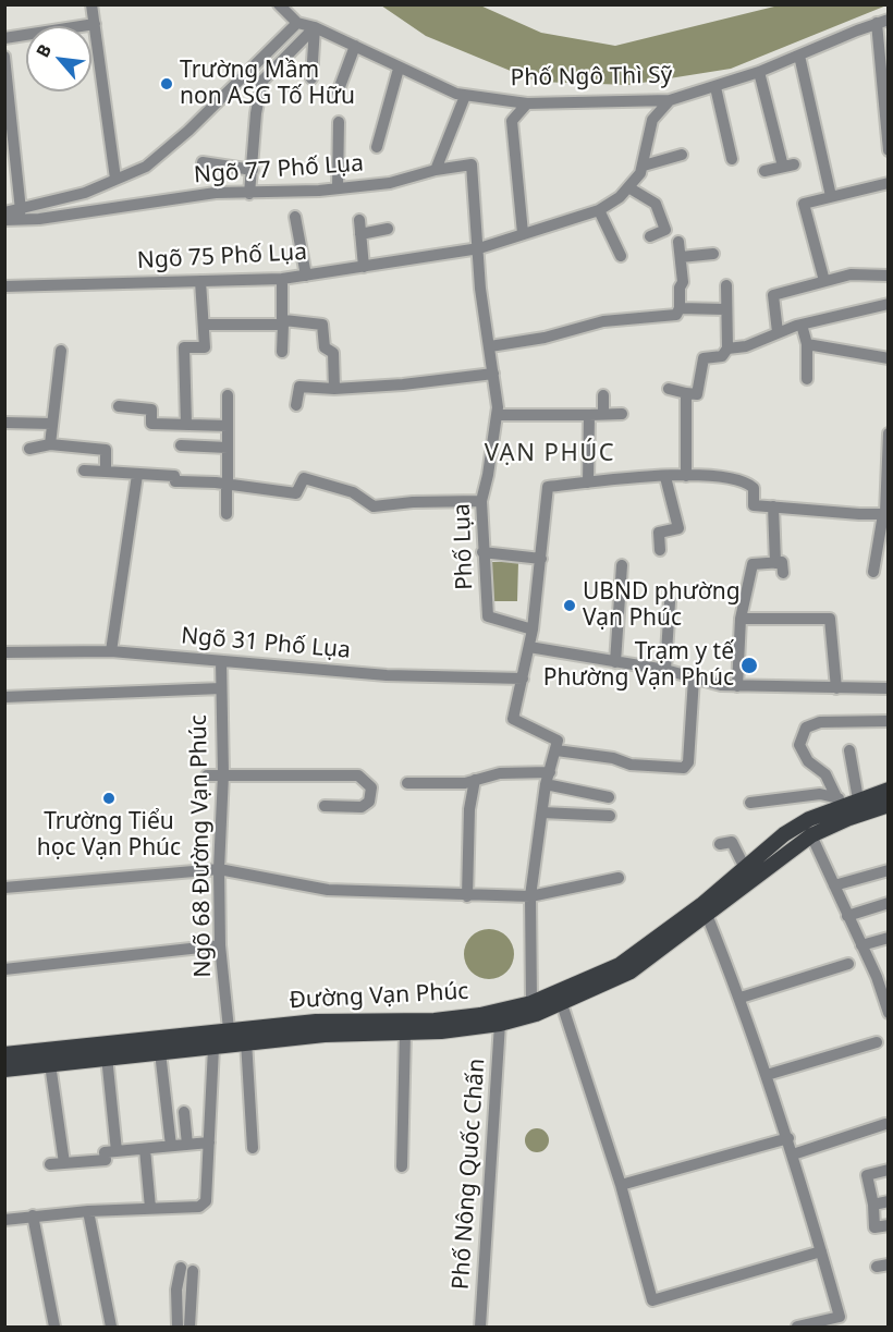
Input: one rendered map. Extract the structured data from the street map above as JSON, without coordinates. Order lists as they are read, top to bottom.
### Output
{
  "streets": {
    "main road": ["Đường Vạn Phúc"],
    "street": [
      "Phố Ngô Thì Sỹ",
      "Ngõ 77 Phố Lụa",
      "Ngõ 75 Phố Lụa",
      "Phố Lụa",
      "Ngõ 31 Phố Lụa",
      "Ngõ 68 Đường Vạn Phúc",
      "Phố Nông Quốc Chấn"
    ]
  },
  "crossings": [
    ["Ngõ 77 Phố Lụa", "Ngõ 75 Phố Lụa"],
    ["Ngõ 77 Phố Lụa", "Phố Lụa"],
    ["Ngõ 75 Phố Lụa", "Phố Lụa"],
    ["Ngõ 31 Phố Lụa", "Ngõ 68 Đường Vạn Phúc"],
    ["Ngõ 68 Đường Vạn Phúc", "Đường Vạn Phúc"],
    ["Đường Vạn Phúc", "Phố Nông Quốc Chấn"]
  ],
  "districts": ["VẠN PHÚC"],
  "places": [
    "Trường Mầm non ASG Tố Hữu",
    "UBND phường Vạn Phúc",
    "Trạm y tế Phường Vạn Phúc",
    "Trường Tiểu học Vạn Phúc"
  ],
  "north": "top left"
}
